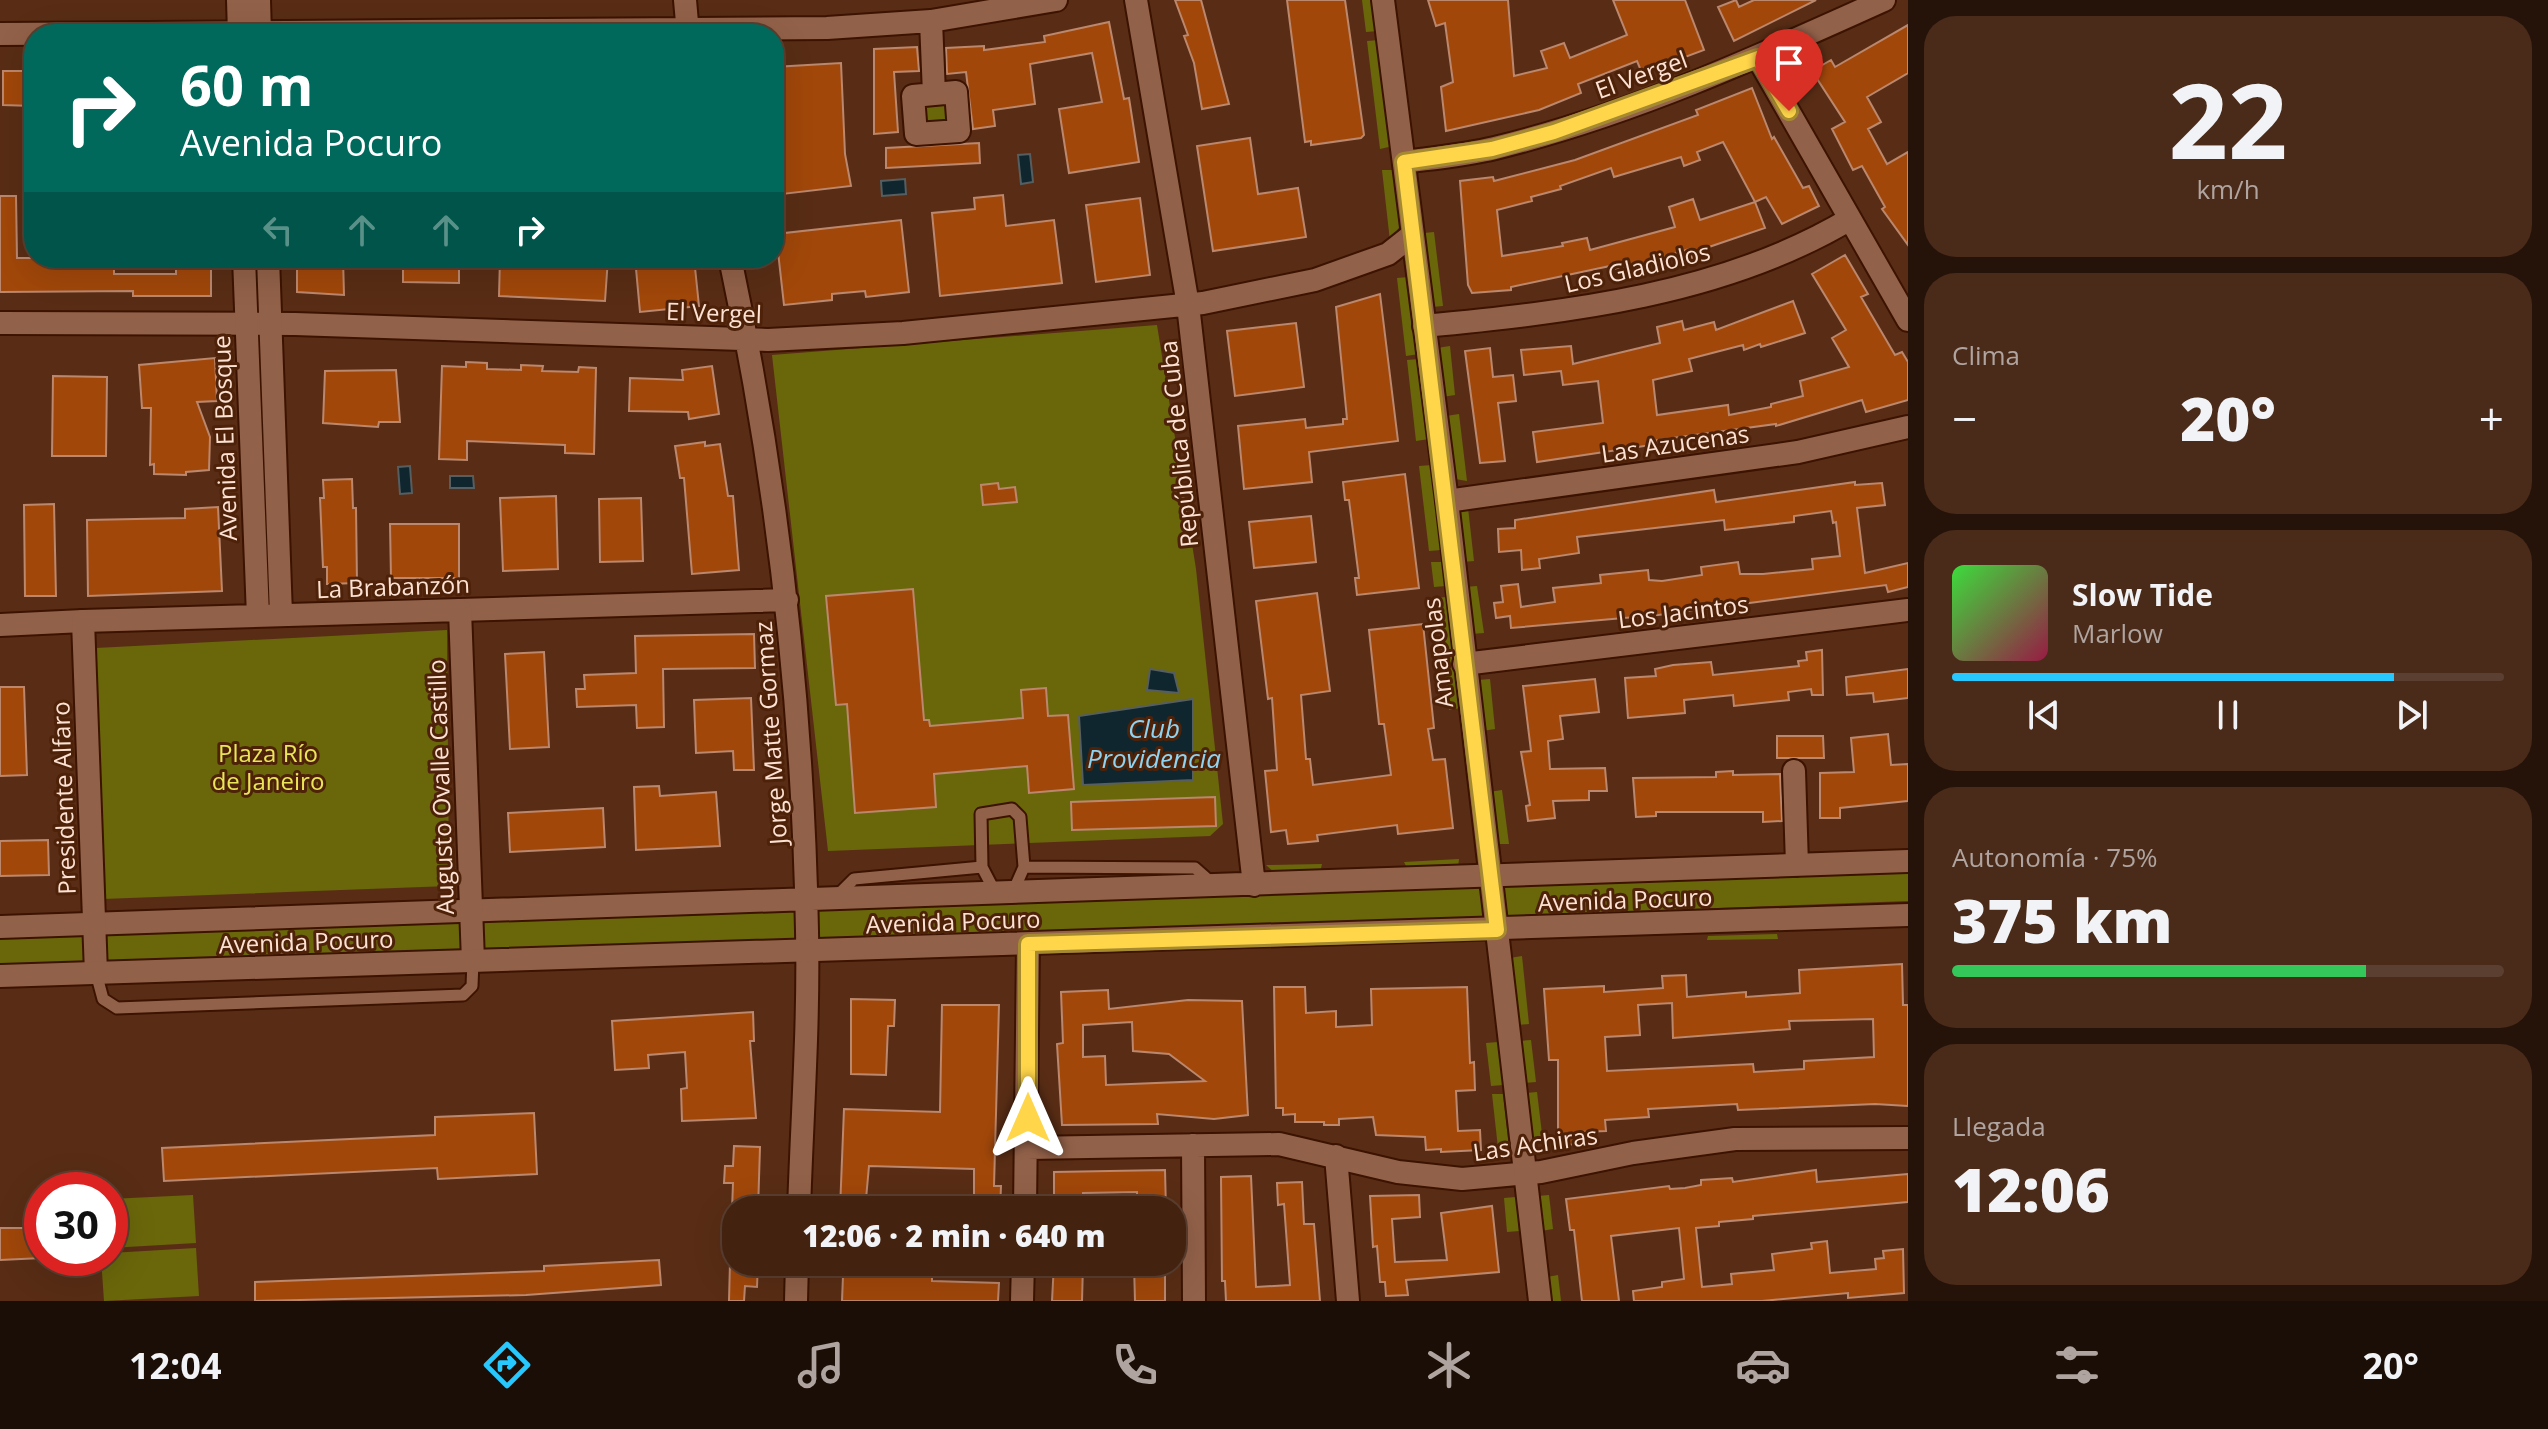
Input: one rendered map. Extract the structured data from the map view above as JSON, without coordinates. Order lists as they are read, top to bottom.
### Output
{
  "streets": {
    "street": [
      "El Vergel",
      "Los Gladiolos",
      "Avenida El Bosque",
      "Las Azucenas",
      "República de Cuba",
      "La Brabanzón",
      "Los Jacintos",
      "Amapolas",
      "Jorge Matte Gormaz",
      "Augusto Ovalle Castillo",
      "Presidente Alfaro",
      "Avenida Pocuro",
      "Las Achiras"
    ]
  },
  "crossings": [
    ["El Vergel", "Avenida El Bosque"],
    ["El Vergel", "República de Cuba"],
    ["El Vergel", "Amapolas"],
    ["El Vergel", "Jorge Matte Gormaz"],
    ["Los Gladiolos", "Amapolas"],
    ["Avenida El Bosque", "La Brabanzón"],
    ["Las Azucenas", "Amapolas"],
    ["República de Cuba", "Avenida Pocuro"],
    ["La Brabanzón", "Jorge Matte Gormaz"],
    ["La Brabanzón", "Augusto Ovalle Castillo"],
    ["La Brabanzón", "Presidente Alfaro"],
    ["Los Jacintos", "Amapolas"],
    ["Amapolas", "Avenida Pocuro"],
    ["Amapolas", "Las Achiras"],
    ["Jorge Matte Gormaz", "Avenida Pocuro"],
    ["Augusto Ovalle Castillo", "Avenida Pocuro"],
    ["Presidente Alfaro", "Avenida Pocuro"]
  ],
  "water": ["Club Providencia"],
  "parks": ["Plaza Río de Janeiro"],
  "page": {
    "tile": [
      ["22", "km/h"],
      "Clima",
      ["Autonomía · 75%", "375 km"],
      ["Llegada", "12:06"]
    ],
    "turn": ["60 m", "Avenida Pocuro"],
    "heat": ["−", "20°", "+"],
    "song": ["Slow Tide", "Marlow"],
    "limit": "30",
    "trip": "12:06 · 2 min · 640 m",
    "tabs": ["12:04", "20°"]
  }
}
